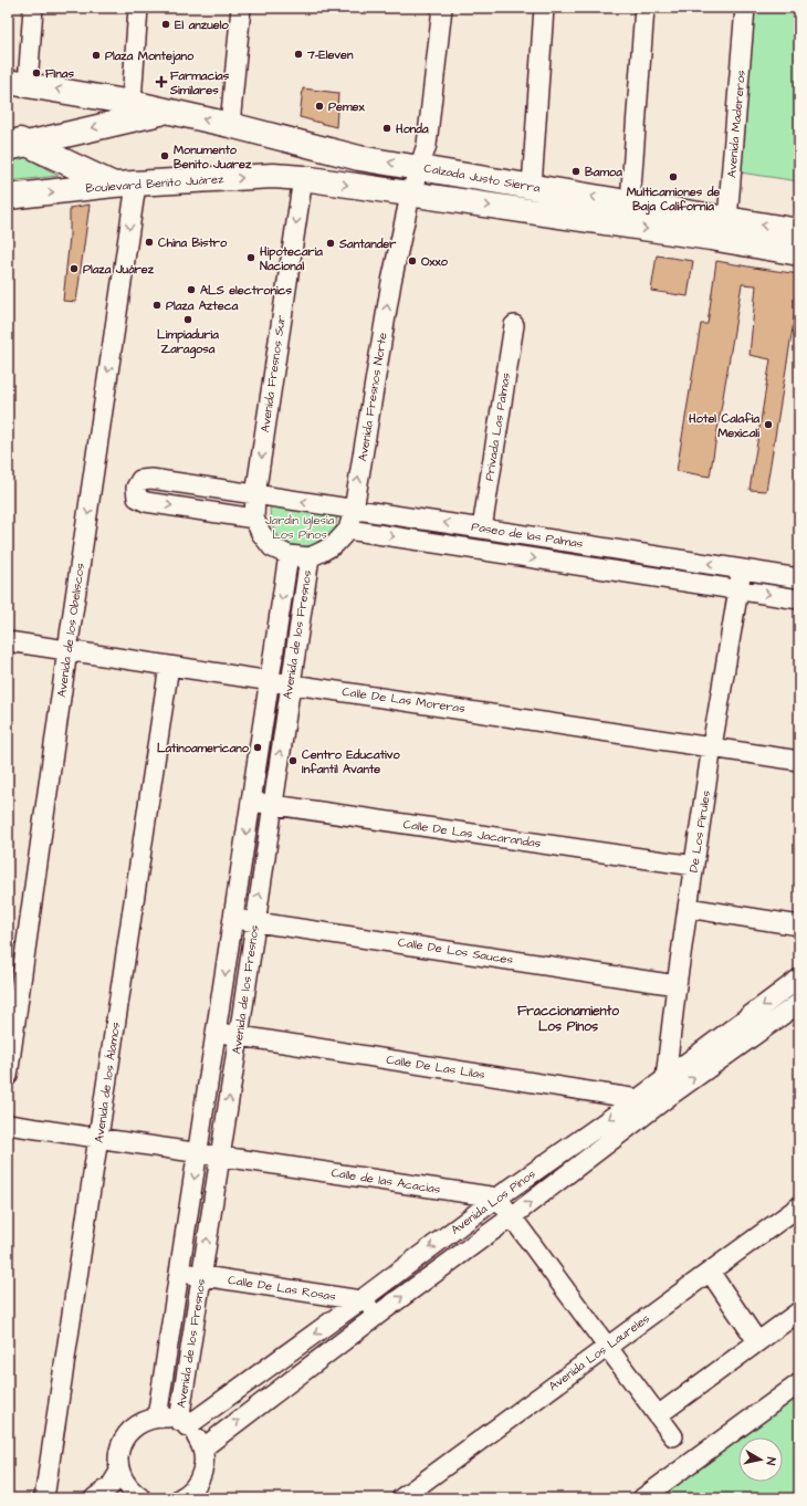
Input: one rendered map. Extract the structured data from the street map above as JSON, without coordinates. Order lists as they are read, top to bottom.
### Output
{
  "streets": {
    "main road": ["Calzada Justo Sierra", "Boulevard Benito Juárez"],
    "street": [
      "Avenida Madereros",
      "Avenida Fresnos Sur",
      "Avenida Fresnos Norte",
      "Privada Las Palmas",
      "Paseo de las Palmas",
      "Avenida de los Obeliscos",
      "Avenida de los Fresnos",
      "Calle De Las Moreras",
      "De Los Pirules",
      "Calle De Las Jacarandas",
      "Calle De Los Sauces",
      "Calle De Las Lilas",
      "Avenida de los Álamos",
      "Calle de las Acacias",
      "Avenida Los Pinos",
      "Calle De Las Rosas",
      "Avenida Los Laureles"
    ]
  },
  "crossings": [
    ["Avenida Madereros", "Calzada Justo Sierra"],
    ["Calzada Justo Sierra", "Boulevard Benito Juárez"],
    ["Calzada Justo Sierra", "Avenida Fresnos Sur"],
    ["Calzada Justo Sierra", "Avenida Fresnos Norte"],
    ["Boulevard Benito Juárez", "Avenida Fresnos Sur"],
    ["Boulevard Benito Juárez", "Avenida de los Obeliscos"],
    ["Avenida Fresnos Sur", "Paseo de las Palmas"],
    ["Avenida Fresnos Sur", "Avenida de los Fresnos"],
    ["Avenida Fresnos Norte", "Paseo de las Palmas"],
    ["Avenida Fresnos Norte", "Avenida de los Fresnos"],
    ["Privada Las Palmas", "Paseo de las Palmas"],
    ["Paseo de las Palmas", "De Los Pirules"],
    ["Avenida de los Obeliscos", "Calle De Las Moreras"],
    ["Avenida de los Fresnos", "Calle De Las Moreras"],
    ["Avenida de los Fresnos", "Calle De Las Jacarandas"],
    ["Avenida de los Fresnos", "Calle De Los Sauces"],
    ["Avenida de los Fresnos", "Calle De Las Lilas"],
    ["Avenida de los Fresnos", "Calle de las Acacias"],
    ["Avenida de los Fresnos", "Avenida Los Pinos"],
    ["Avenida de los Fresnos", "Calle De Las Rosas"],
    ["Calle De Las Moreras", "De Los Pirules"],
    ["Calle De Las Moreras", "Avenida de los Álamos"],
    ["De Los Pirules", "Calle De Las Jacarandas"],
    ["De Los Pirules", "Calle De Los Sauces"],
    ["De Los Pirules", "Avenida Los Pinos"],
    ["Calle De Las Lilas", "Avenida Los Pinos"],
    ["Avenida de los Álamos", "Calle de las Acacias"],
    ["Calle de las Acacias", "Avenida Los Pinos"],
    ["Avenida Los Pinos", "Calle De Las Rosas"]
  ],
  "one_way": ["Avenida Fresnos Sur", "Avenida Fresnos Norte", "Avenida de los Obeliscos"],
  "districts": ["Fraccionamiento Los Pinos"],
  "parks": ["Jardin Iglesia Los Pinos"],
  "places": {
    "other": [
      "El anzuelo",
      "7-Eleven",
      "Plaza Montejano",
      "FInas",
      "Pemex",
      "Honda",
      "Monumento Benito Juarez",
      "Bamoa",
      "Multicamiones de Baja California",
      "China Bistro",
      "Santander",
      "Hipotecaria Nacional",
      "Oxxo",
      "Plaza Juárez",
      "ALS electronics",
      "Plaza Azteca",
      "Limpiaduria Zaragosa",
      "Hotel Calafia Mexicali",
      "Latinoamericano",
      "Centro Educativo Infantil Avante"
    ],
    "health": ["Farmacias Similares"]
  },
  "north": "right"
}
